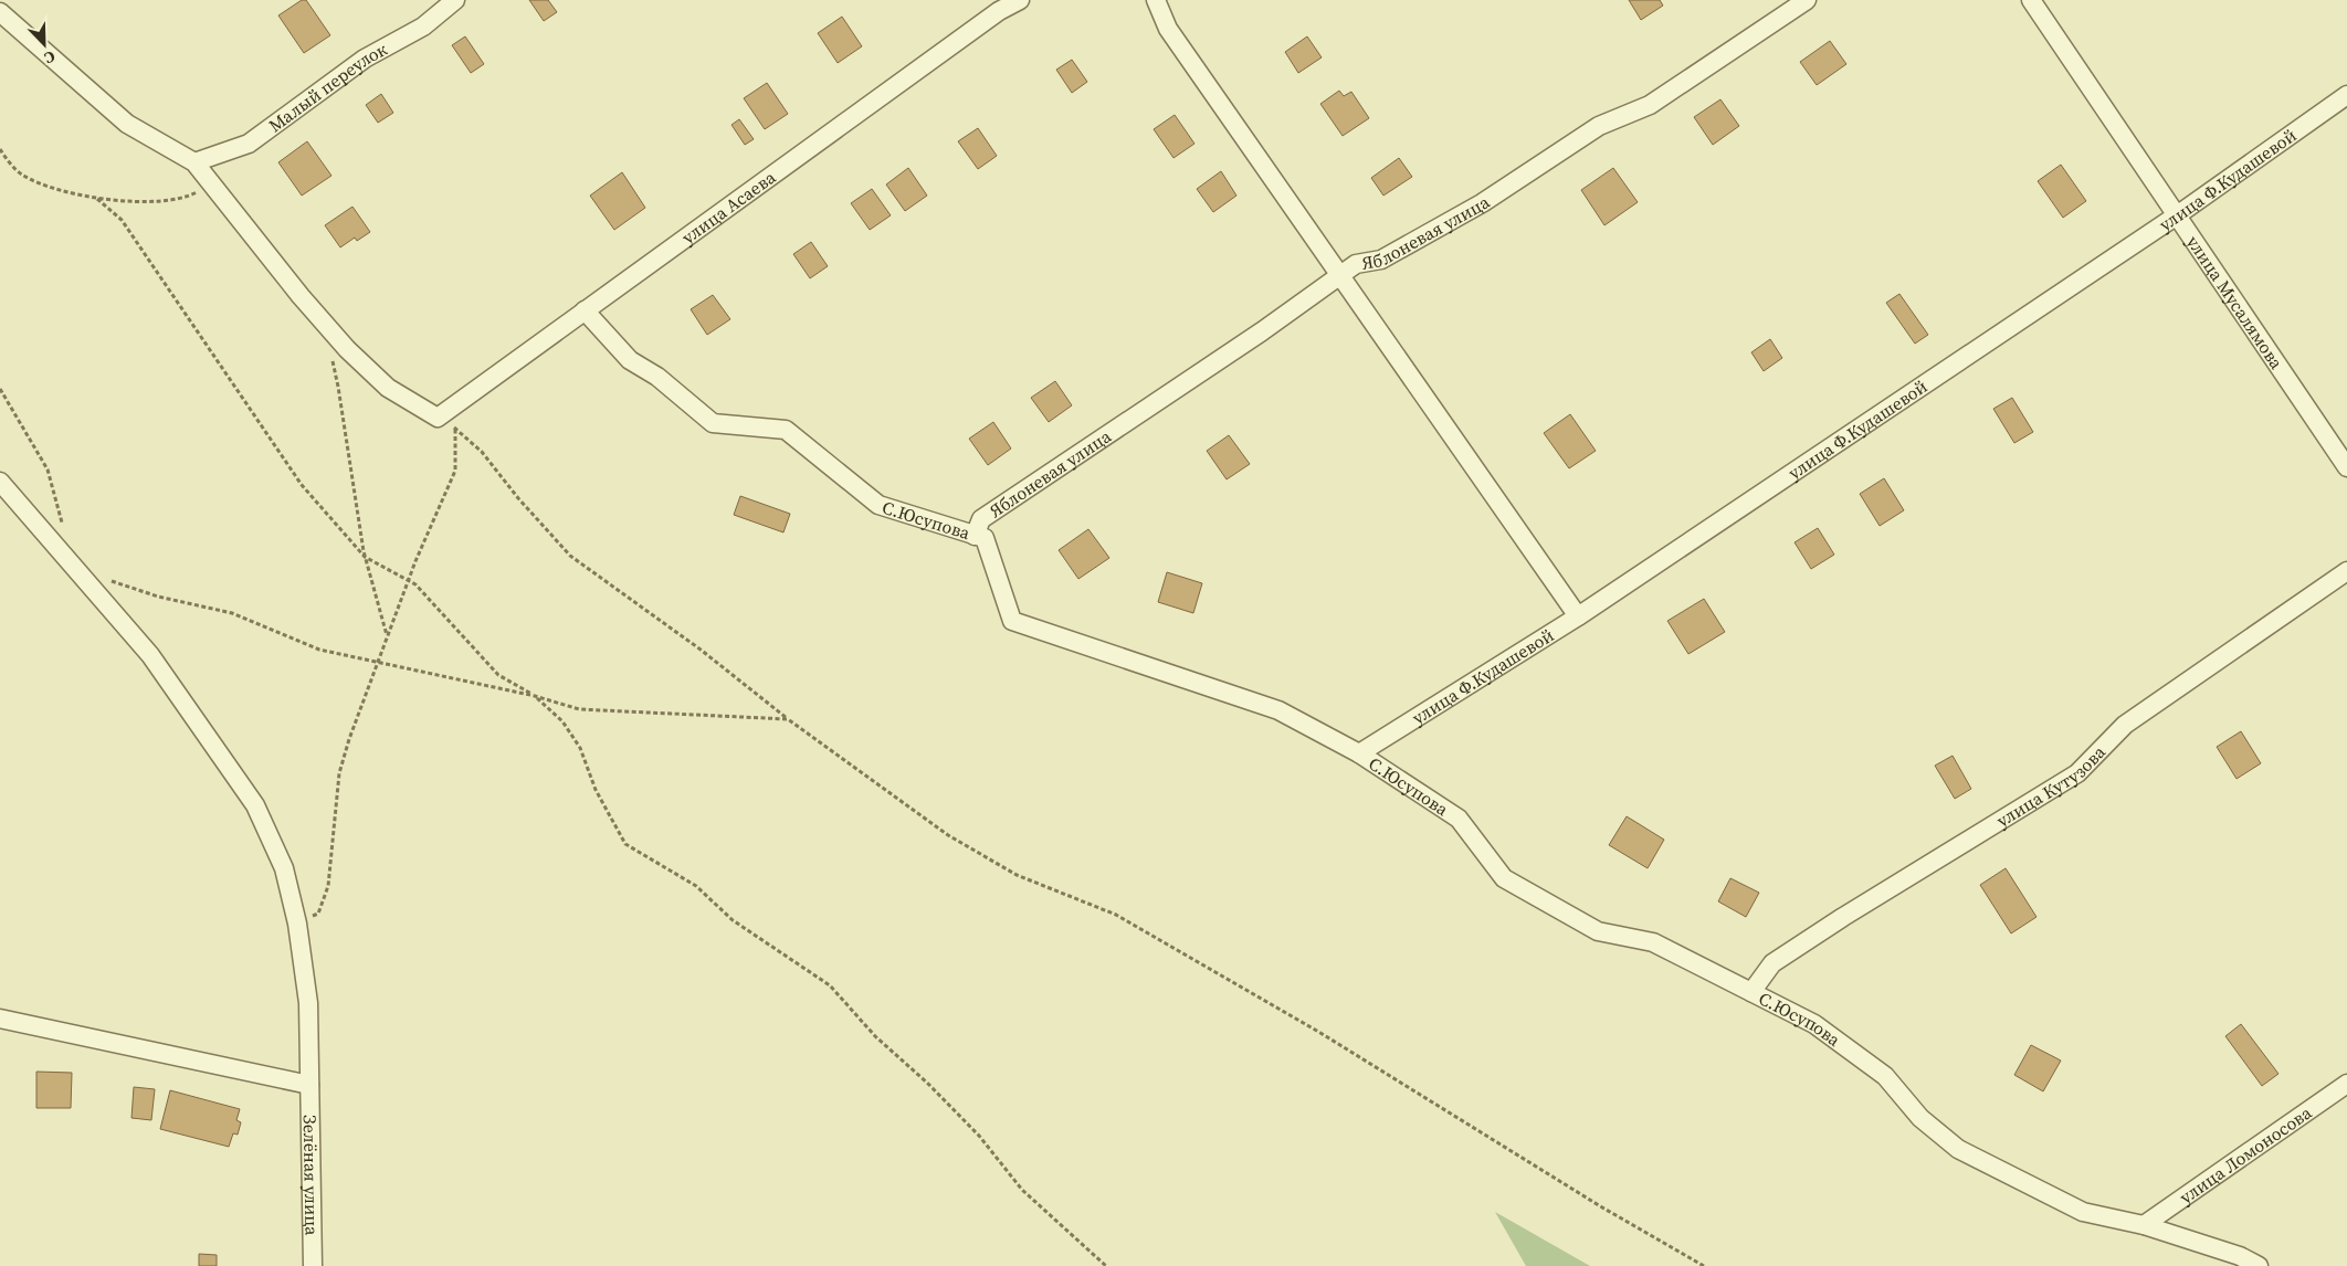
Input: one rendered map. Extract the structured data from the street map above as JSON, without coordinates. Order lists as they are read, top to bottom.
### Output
{
  "streets": {
    "street": [
      "Малый переулок",
      "улица Ф.Кудашевой",
      "улица Асаева",
      "Яблоневая улица",
      "улица Мусалямова",
      "С.Юсупова",
      "улица Кутузова",
      "улица Ломоносова",
      "Зелёная улица"
    ]
  },
  "crossings": [
    ["улица Ф.Кудашевой", "улица Мусалямова"],
    ["улица Ф.Кудашевой", "С.Юсупова"],
    ["улица Асаева", "С.Юсупова"],
    ["Яблоневая улица", "С.Юсупова"],
    ["С.Юсупова", "улица Кутузова"],
    ["С.Юсупова", "улица Ломоносова"]
  ],
  "north": "bottom right"
}
